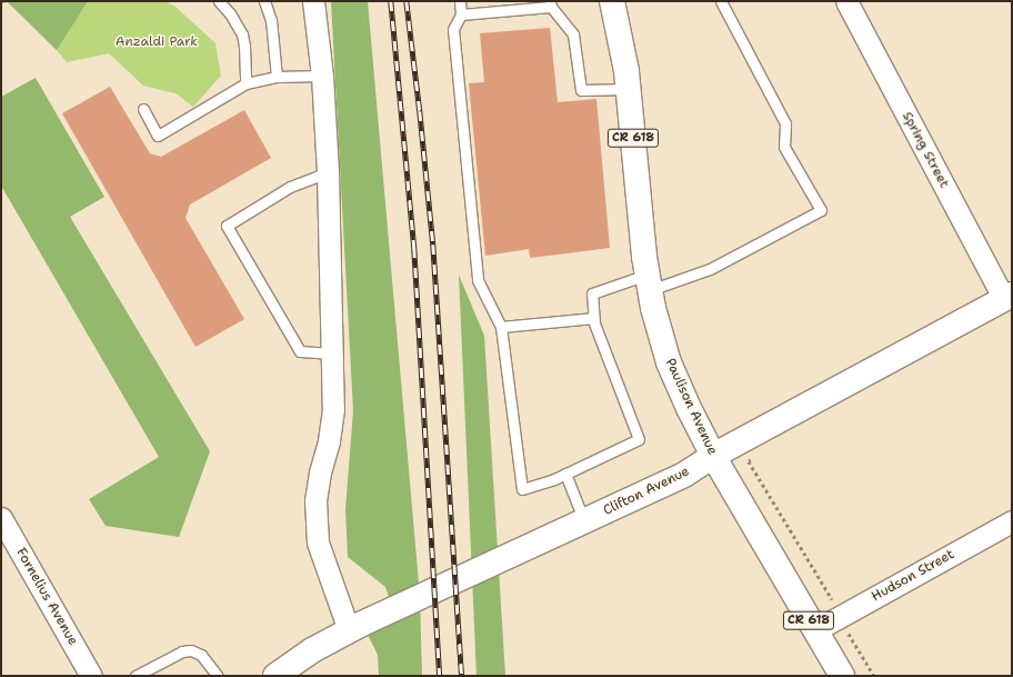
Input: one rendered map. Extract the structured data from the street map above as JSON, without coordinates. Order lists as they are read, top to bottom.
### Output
{
  "streets": {
    "main road": ["CR 618", "Paulison Avenue", "Clifton Avenue"],
    "street": ["Spring Street", "Hudson Street", "Fornelius Avenue"]
  },
  "crossings": [
    ["Spring Street", "Clifton Avenue"],
    ["Paulison Avenue", "Clifton Avenue"],
    ["Paulison Avenue", "Hudson Street"]
  ],
  "parks": ["Anzaldi Park"]
}
